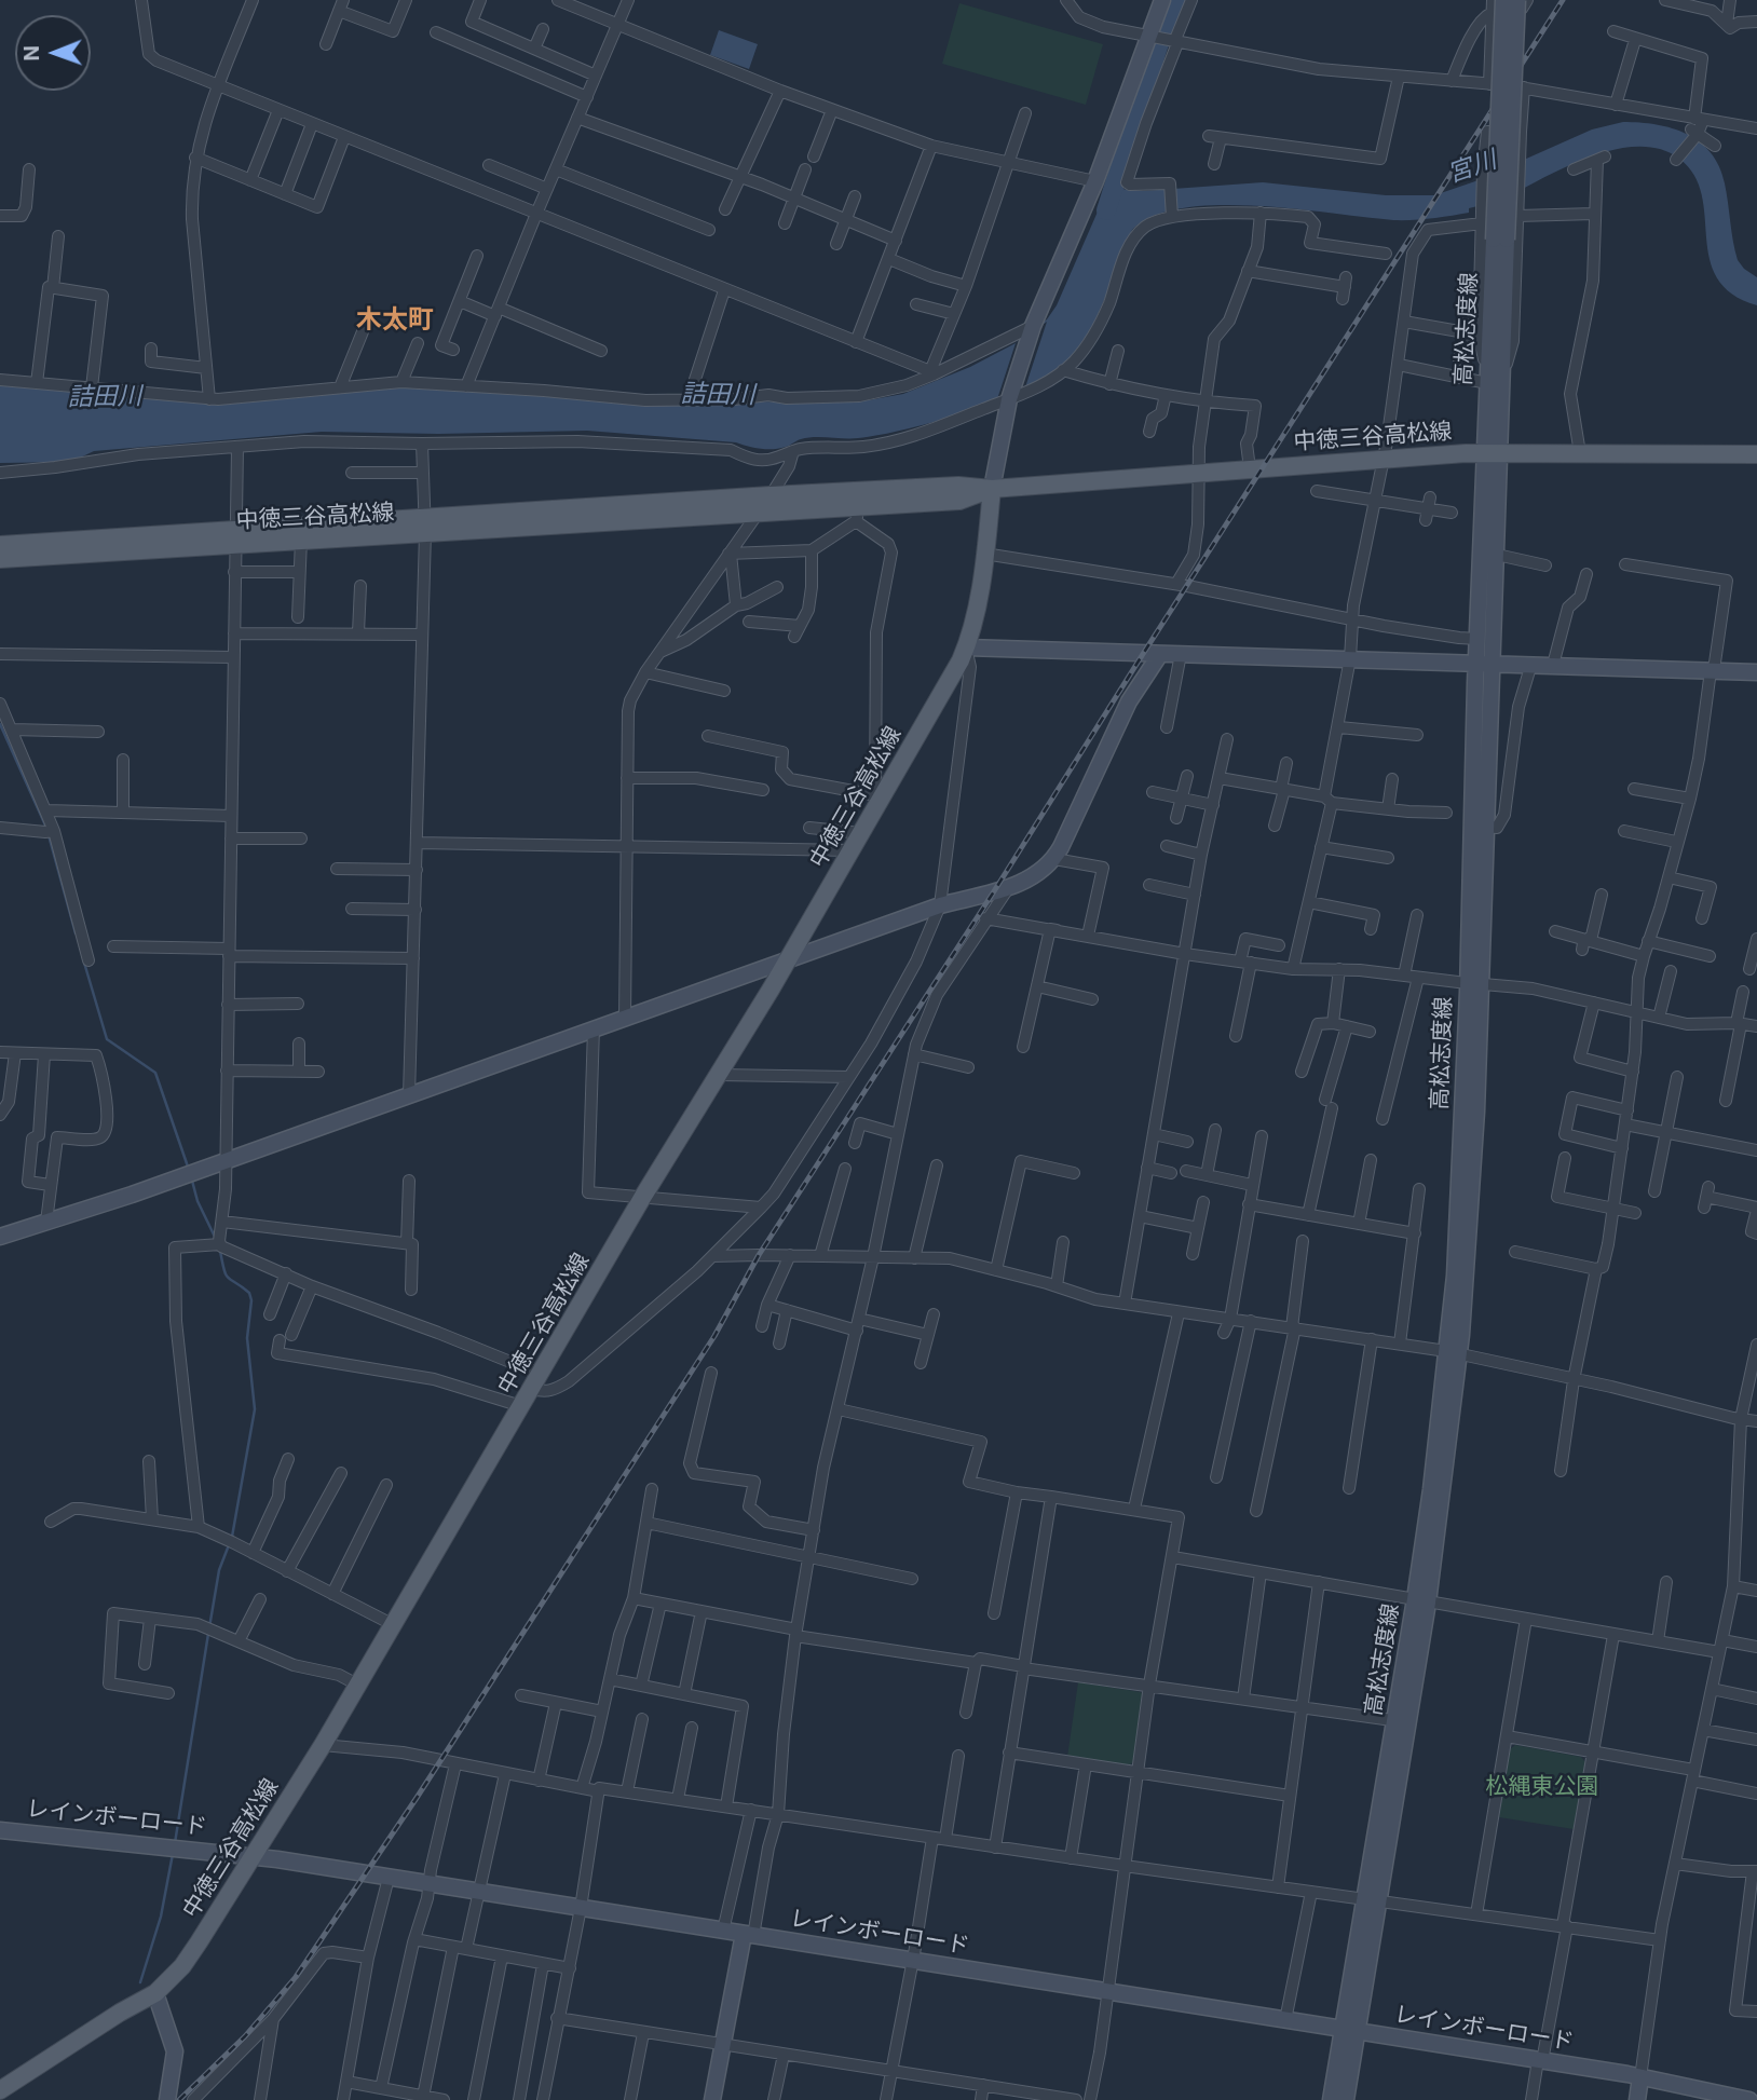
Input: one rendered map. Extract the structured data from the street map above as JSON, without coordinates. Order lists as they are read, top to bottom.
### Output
{
  "streets": {
    "main road": ["中徳三谷高松線"],
    "street": ["高松志度線", "レインボーロード"]
  },
  "crossings": [
    ["高松志度線", "中徳三谷高松線"],
    ["高松志度線", "レインボーロード"],
    ["中徳三谷高松線", "レインボーロード"]
  ],
  "districts": ["木太町"],
  "water": ["宮川", "詰田川"],
  "parks": ["松縄東公園"],
  "north": "left"
}
